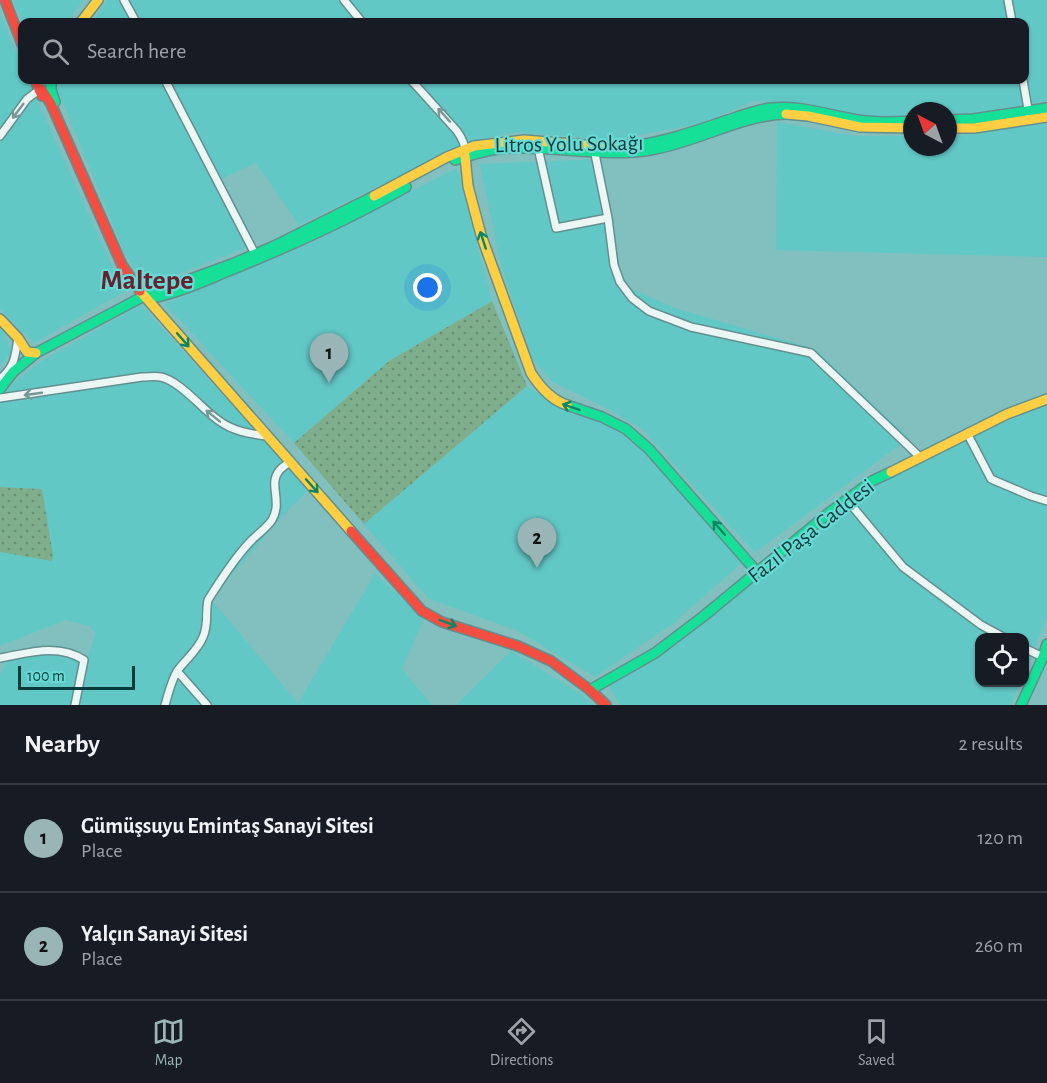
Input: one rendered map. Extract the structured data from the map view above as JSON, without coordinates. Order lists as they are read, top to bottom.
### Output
{
  "streets": {
    "main road": ["Litros Yolu Sokağı", "Fazıl Paşa Caddesi"]
  },
  "districts": ["Maltepe"],
  "scale_bar": "100 m",
  "north": "top left",
  "page": {
    "search": "Search here",
    "pins": ["1", "2"],
    "scale": "100 m",
    "heading": ["Nearby", "2 results"],
    "list": [
      {
        "mark": "1",
        "name": "Gümüşsuyu Emintaş Sanayi Sitesi",
        "note": "Place",
        "value": "120 m"
      },
      {
        "mark": "2",
        "name": "Yalçın Sanayi Sitesi",
        "note": "Place",
        "value": "260 m"
      }
    ],
    "nav": ["Map", "Directions", "Saved"]
  }
}
